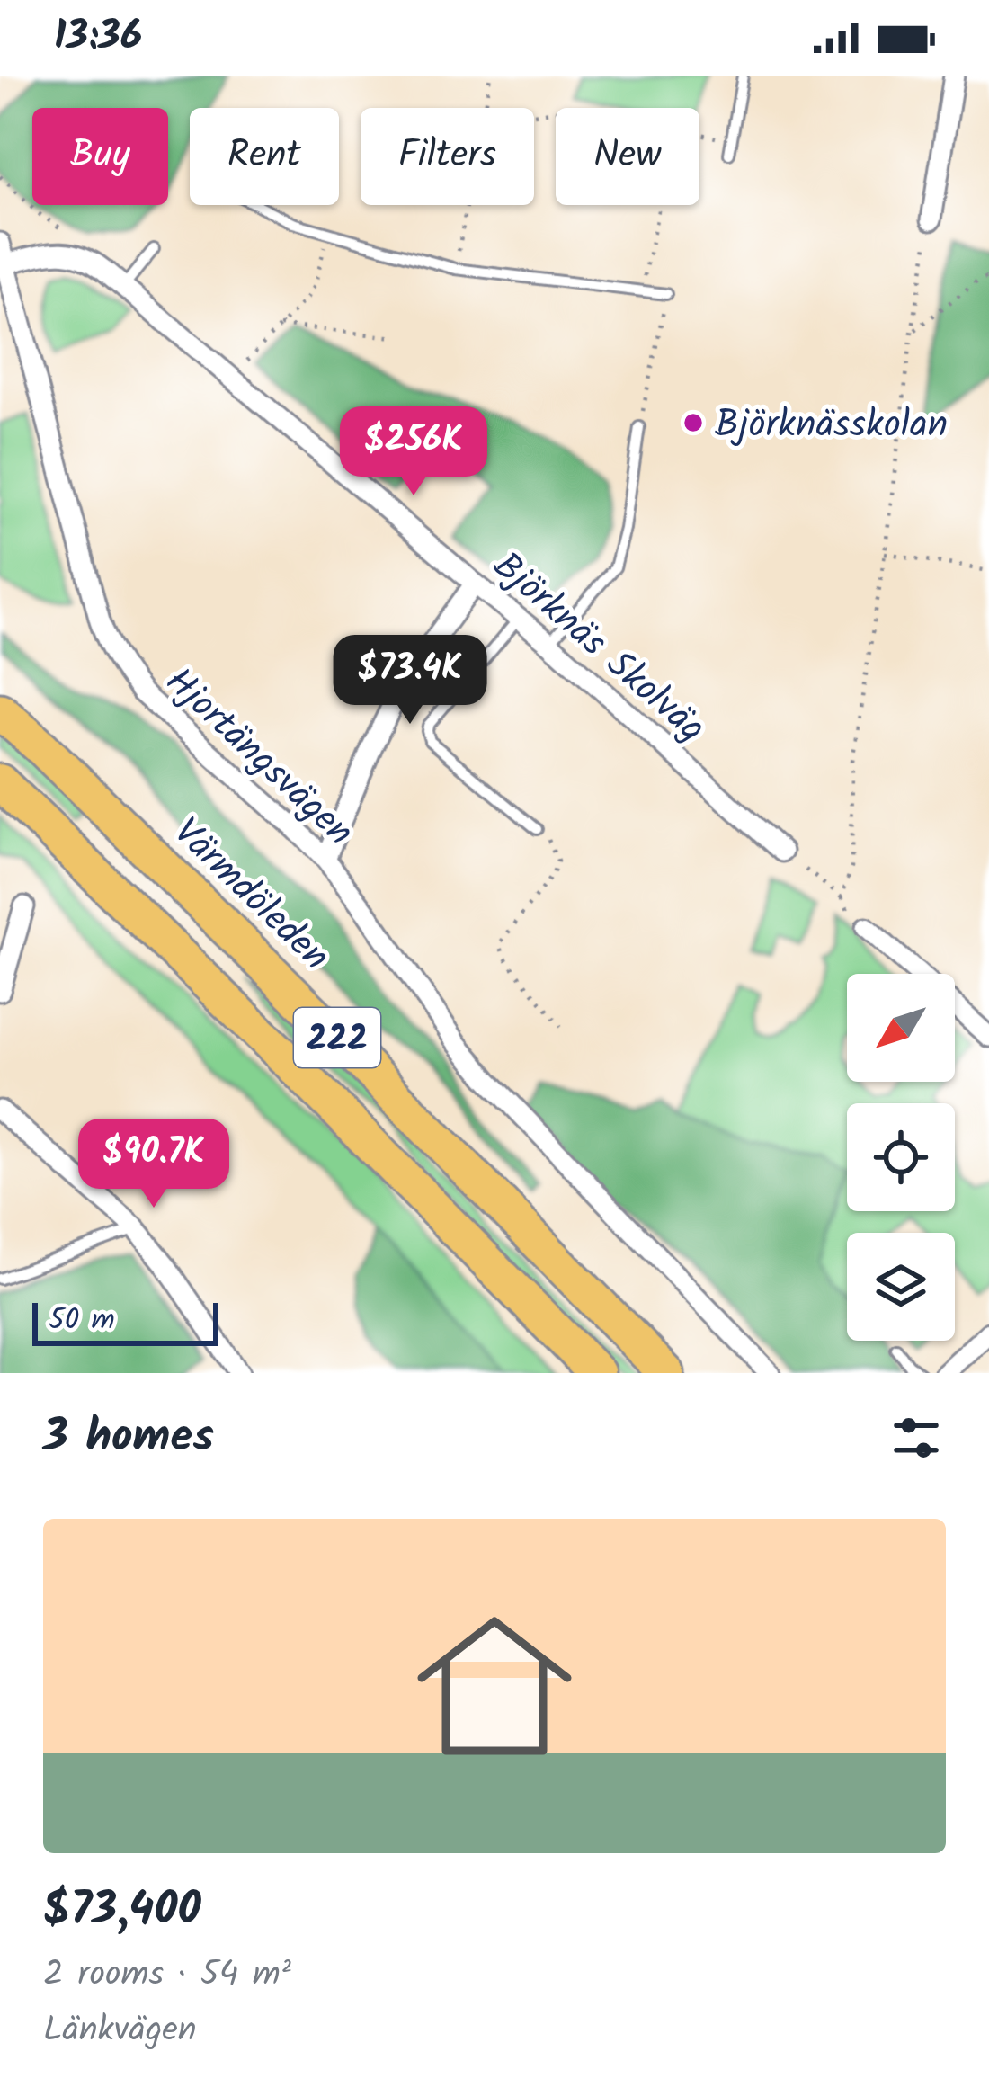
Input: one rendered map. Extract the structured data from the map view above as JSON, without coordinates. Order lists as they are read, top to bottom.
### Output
{
  "streets": {
    "highway": ["Värmdöleden", "222"],
    "street": ["Björknäs Skolväg", "Hjortängsvägen"]
  },
  "crossings": [
    ["Björknäs Skolväg", "Hjortängsvägen"]
  ],
  "places": ["Björknässkolan"],
  "scale_bar": "50 m",
  "north": "bottom left",
  "page": {
    "status": "13:36",
    "chip": [
      "Buy",
      "Rent",
      "Filters",
      "New"
    ],
    "price": ["$256K", "$73.4K", "$90.7K"],
    "scale": "50 m",
    "heading": "3 homes",
    "list": [
      {
        "name": "$73,400",
        "note": "2 rooms · 54 m² · Länkvägen"
      }
    ]
  }
}
